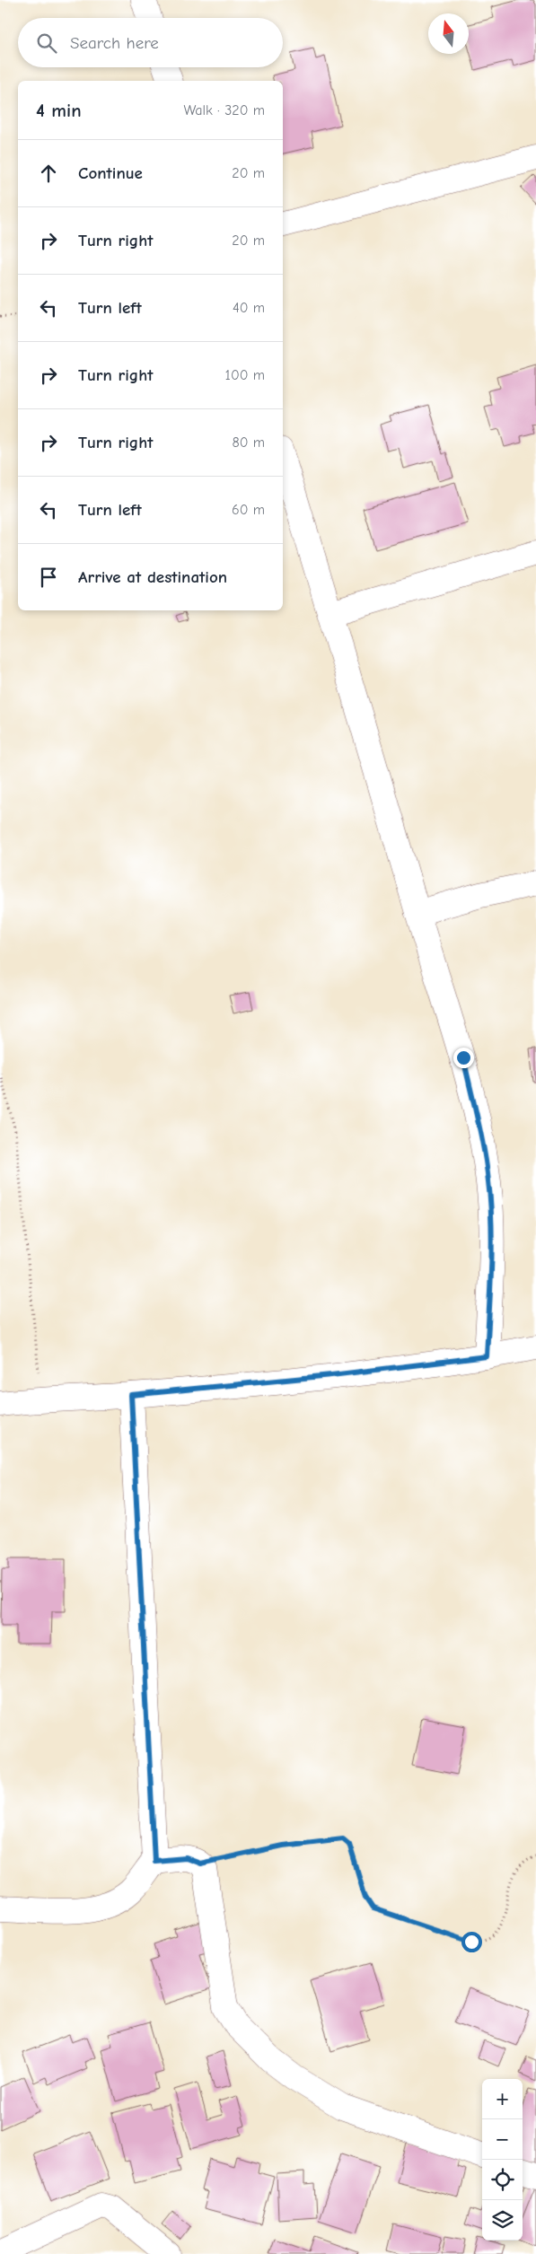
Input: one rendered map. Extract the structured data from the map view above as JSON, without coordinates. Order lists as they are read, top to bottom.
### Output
{
  "north": "top",
  "page": {
    "search": "Search here",
    "heading": ["4 min", "Walk · 320 m"],
    "list": [
      ["Continue", "20 m"],
      ["Turn right", "20 m"],
      ["Turn left", "40 m"],
      ["Turn right", "100 m"],
      ["Turn right", "80 m"],
      ["Turn left", "60 m"],
      "Arrive at destination"
    ],
    "map_buttons": ["+", "−"]
  }
}
